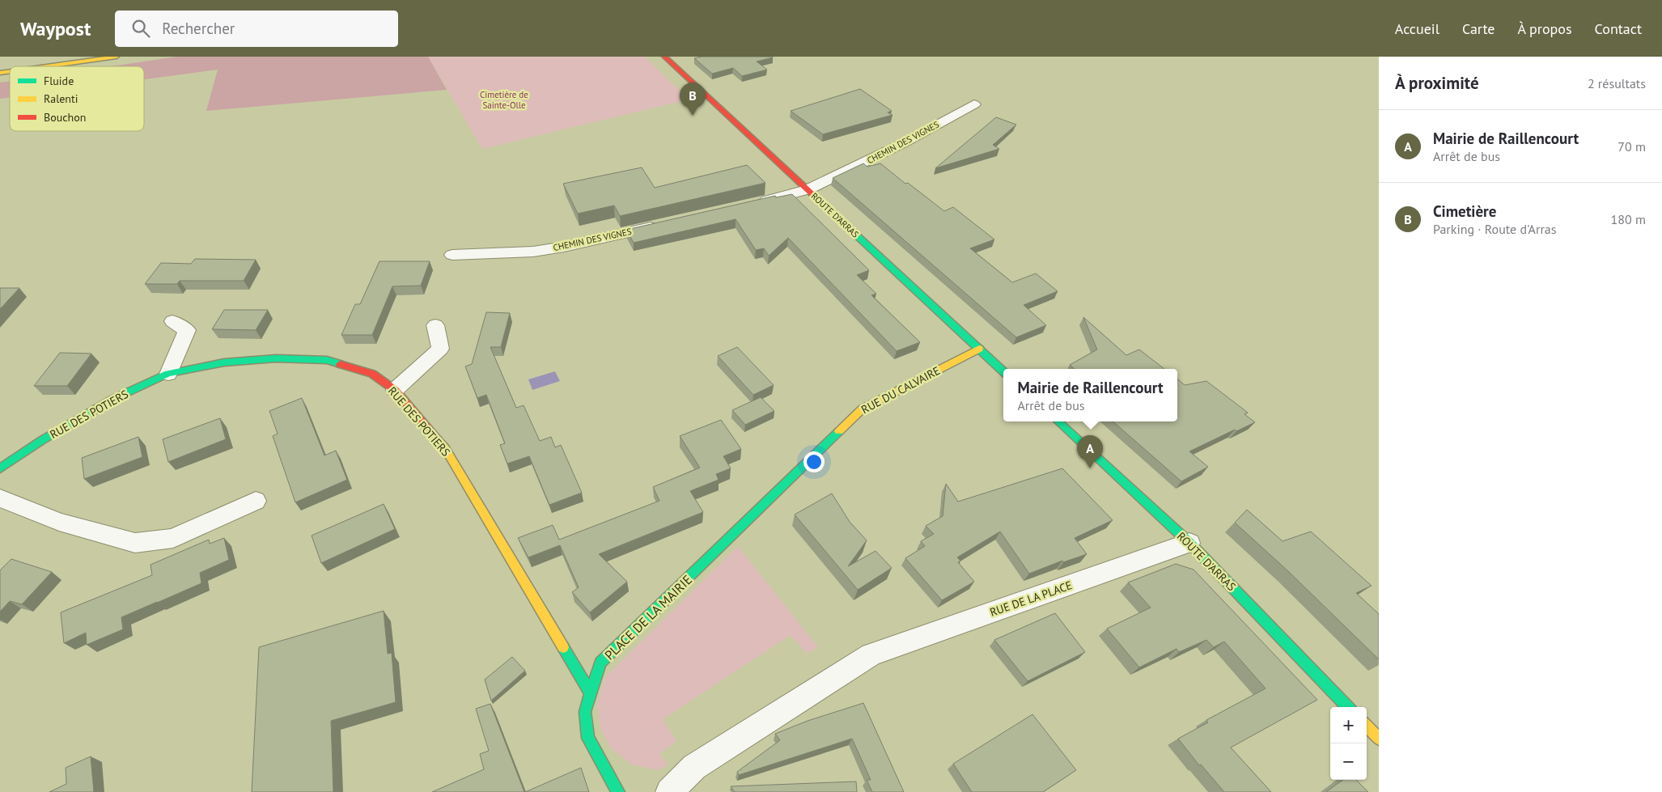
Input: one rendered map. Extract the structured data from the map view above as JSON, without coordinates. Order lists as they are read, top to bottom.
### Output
{
  "streets": {
    "main road": [
      "ROUTE D'ARRAS",
      "RUE DU CALVAIRE",
      "RUE DES POTIERS",
      "PLACE DE LA MAIRIE"
    ],
    "street": ["CHEMIN DES VIGNES", "RUE DE LA PLACE"]
  },
  "crossings": [
    ["CHEMIN DES VIGNES", "ROUTE D'ARRAS"],
    ["ROUTE D'ARRAS", "RUE DU CALVAIRE"],
    ["ROUTE D'ARRAS", "RUE DE LA PLACE"],
    ["RUE DU CALVAIRE", "PLACE DE LA MAIRIE"],
    ["RUE DES POTIERS", "PLACE DE LA MAIRIE"]
  ],
  "parks": ["Cimetière de Sainte-Olle"],
  "legend": ["Fluide", "Ralenti", "Bouchon"],
  "page": {
    "header": "Waypost",
    "search": "Rechercher",
    "nav": [
      "Accueil",
      "Carte",
      "À propos",
      "Contact"
    ],
    "heading": ["À proximité", "2 résultats"],
    "pins": ["B", "A"],
    "list": [
      {
        "mark": "A",
        "name": "Mairie de Raillencourt",
        "note": "Arrêt de bus",
        "value": "70 m"
      },
      {
        "mark": "B",
        "name": "Cimetière",
        "note": "Parking · Route d'Arras",
        "value": "180 m"
      }
    ],
    "popup": ["Mairie de Raillencourt", "Arrêt de bus"],
    "map_buttons": ["+", "−"]
  }
}
